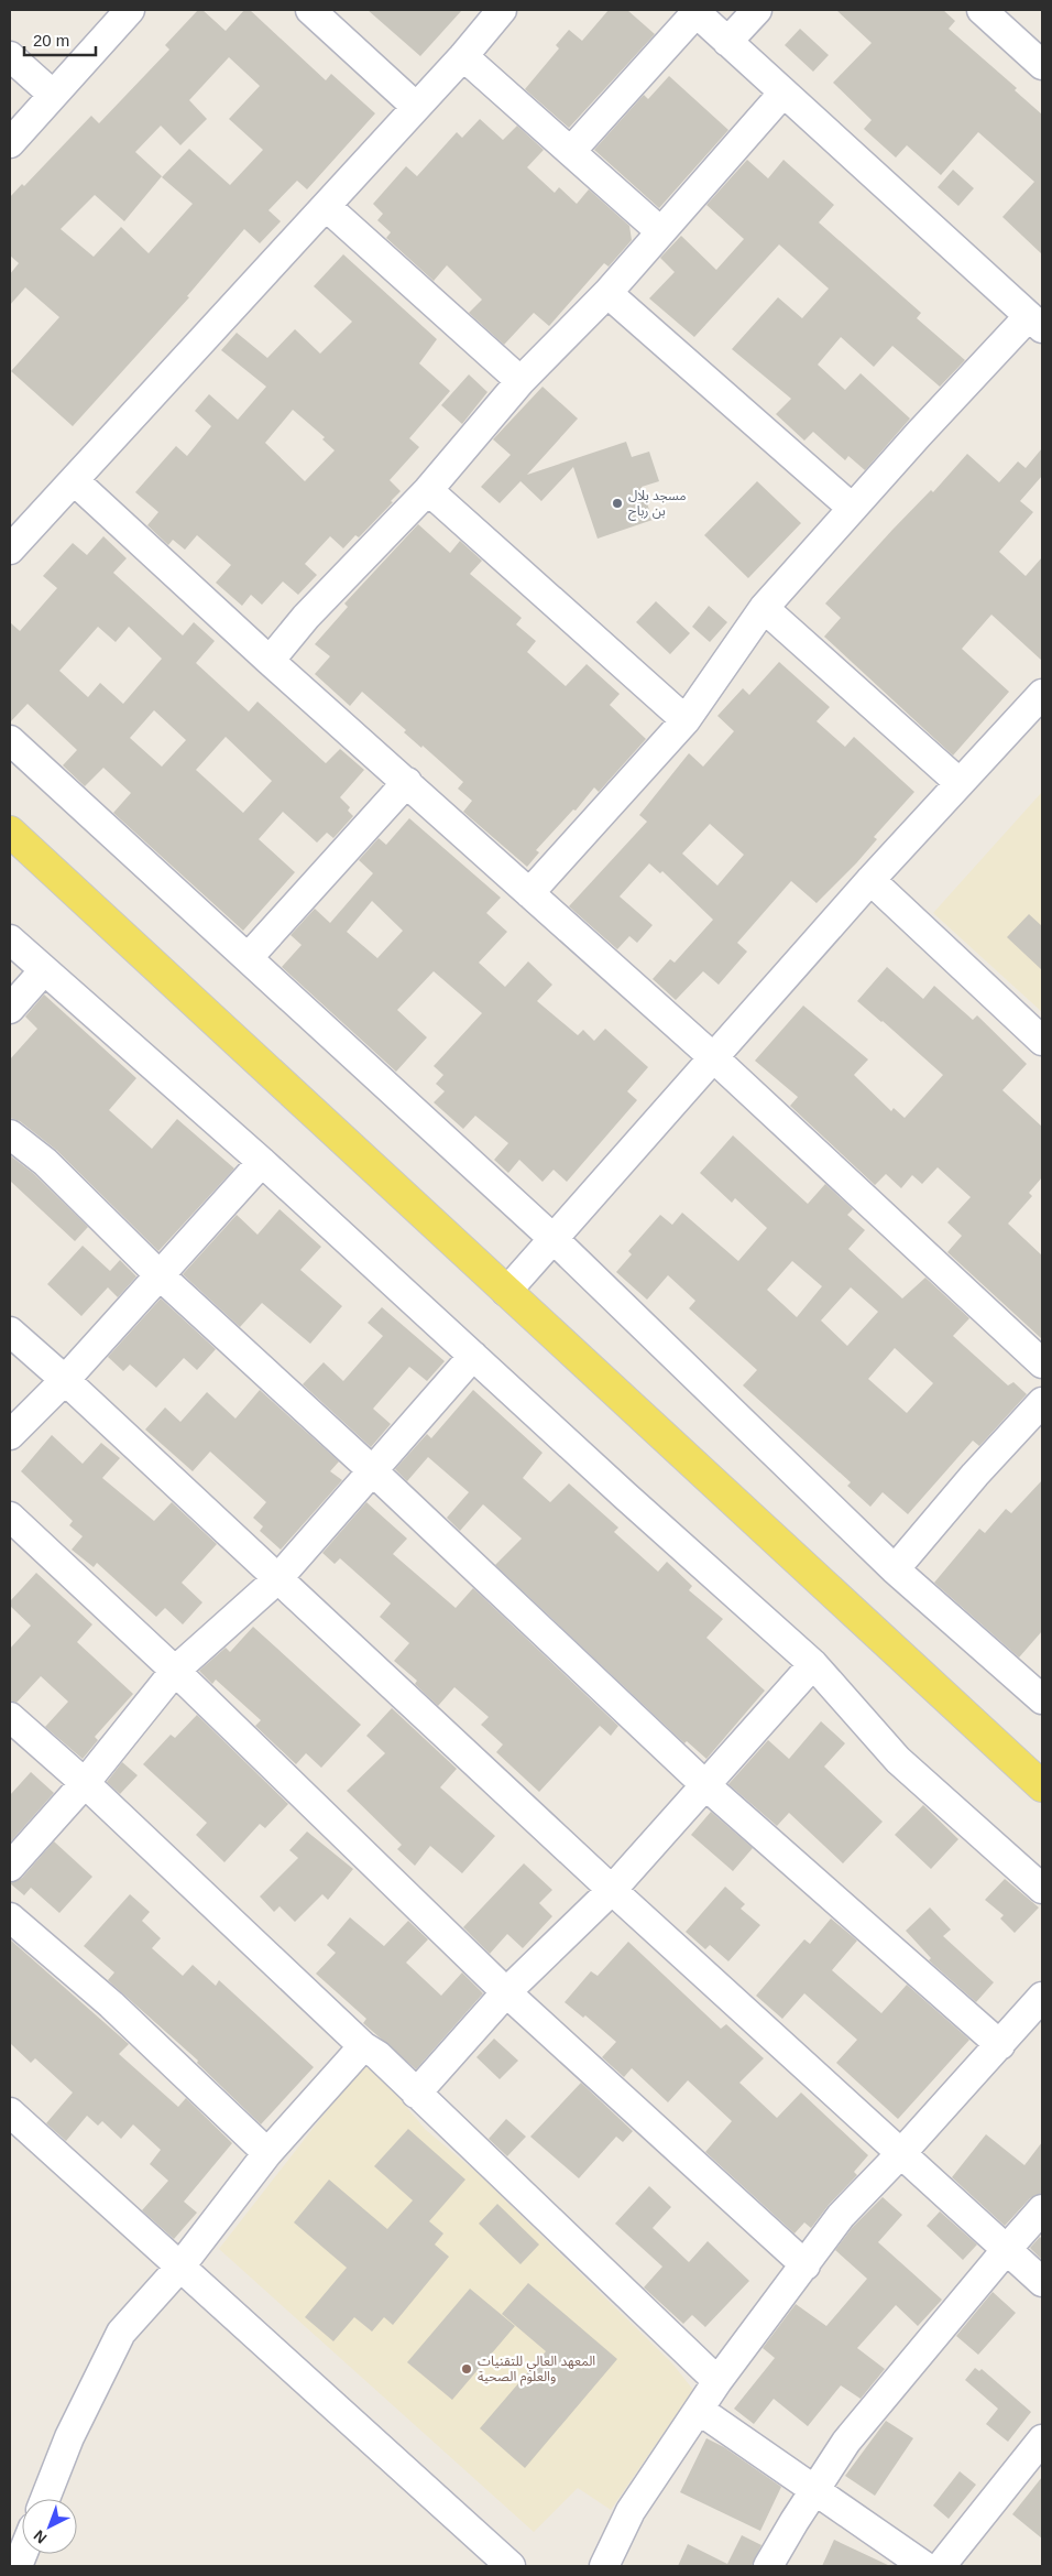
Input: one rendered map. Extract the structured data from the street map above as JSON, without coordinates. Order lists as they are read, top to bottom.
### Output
{
  "places": ["مسجد بلال بن رباح", "المعهد العالي للتقنيات والعلوم الصحية"],
  "scale_bar": "20 m",
  "north": "bottom left"
}
